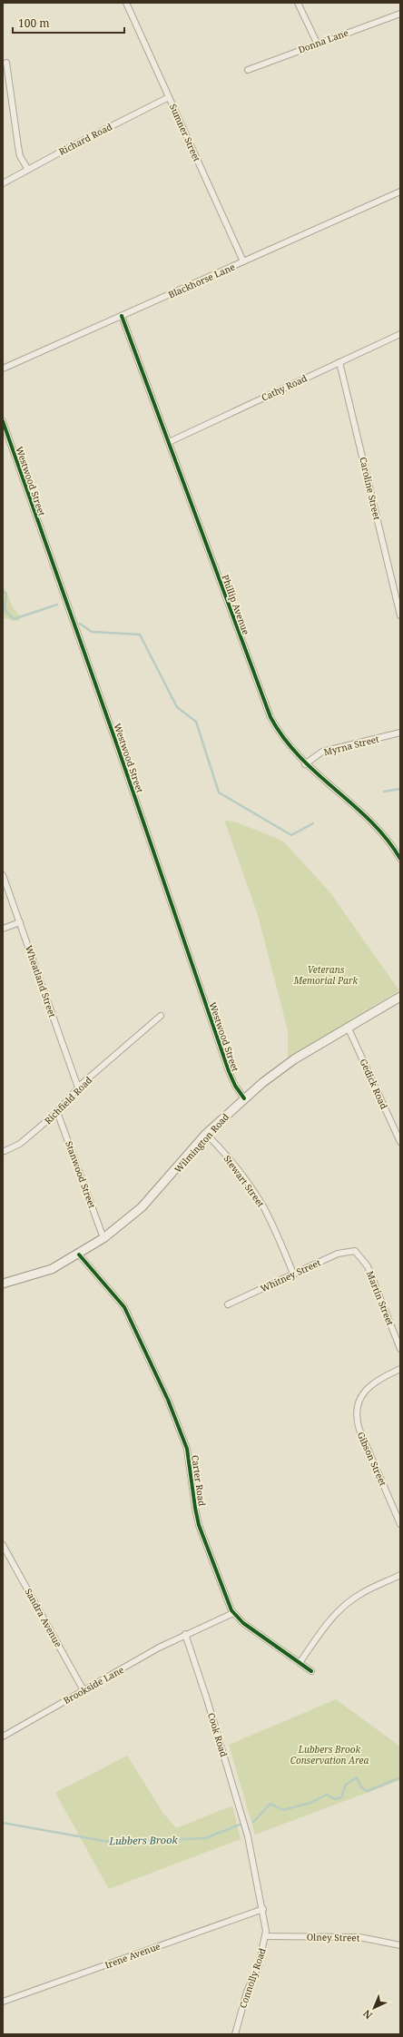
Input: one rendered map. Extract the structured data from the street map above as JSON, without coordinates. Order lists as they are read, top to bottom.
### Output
{
  "streets": {
    "main road": ["Wilmington Road"],
    "street": [
      "Donna Lane",
      "Sumner Street",
      "Richard Road",
      "Blackhorse Lane",
      "Cathy Road",
      "Westwood Street",
      "Caroline Street",
      "Phillip Avenue",
      "Myrna Street",
      "Wheatland Street",
      "Gedick Road",
      "Richfield Road",
      "Stanwood Street",
      "Stewart Street",
      "Whitney Street",
      "Martin Street",
      "Gibson Street",
      "Carter Road",
      "Sandra Avenue",
      "Brookside Lane",
      "Cook Road",
      "Olney Street",
      "Irene Avenue",
      "Connolly Road"
    ]
  },
  "crossings": [
    ["Sumner Street", "Richard Road"],
    ["Sumner Street", "Blackhorse Lane"],
    ["Blackhorse Lane", "Phillip Avenue"],
    ["Cathy Road", "Caroline Street"],
    ["Cathy Road", "Phillip Avenue"],
    ["Westwood Street", "Wilmington Road"],
    ["Phillip Avenue", "Myrna Street"],
    ["Wheatland Street", "Richfield Road"],
    ["Gedick Road", "Wilmington Road"],
    ["Richfield Road", "Stanwood Street"],
    ["Wilmington Road", "Stanwood Street"],
    ["Wilmington Road", "Stewart Street"],
    ["Wilmington Road", "Carter Road"],
    ["Stewart Street", "Whitney Street"],
    ["Whitney Street", "Martin Street"],
    ["Carter Road", "Brookside Lane"],
    ["Sandra Avenue", "Brookside Lane"],
    ["Brookside Lane", "Cook Road"],
    ["Cook Road", "Connolly Road"],
    ["Olney Street", "Connolly Road"],
    ["Irene Avenue", "Connolly Road"]
  ],
  "water": ["Lubbers Brook"],
  "parks": ["Veterans Memorial Park", "Lubbers Brook Conservation Area"],
  "scale_bar": "100 m",
  "north": "bottom left"
}
